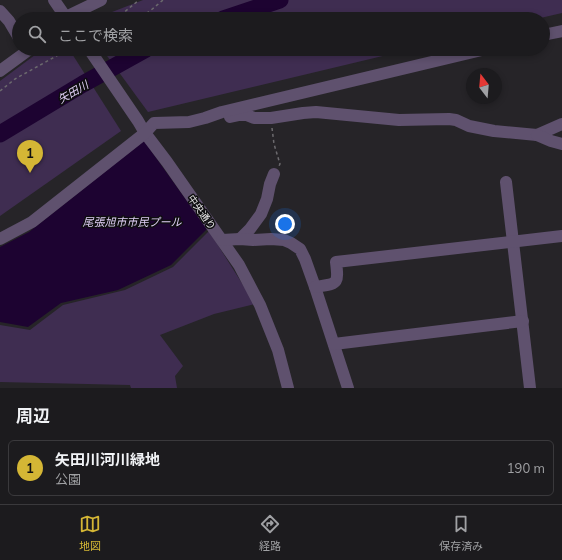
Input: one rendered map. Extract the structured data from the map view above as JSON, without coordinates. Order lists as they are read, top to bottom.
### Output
{
  "streets": {
    "street": ["中央通り"]
  },
  "water": ["矢田川", "尾張旭市市民プール"],
  "north": "top",
  "page": {
    "search": "ここで検索",
    "pins": "1",
    "heading": "周辺",
    "list": [
      {
        "mark": "1",
        "name": "矢田川河川緑地",
        "note": "公園",
        "value": "190 m"
      }
    ],
    "nav": ["地図", "経路", "保存済み"]
  }
}
